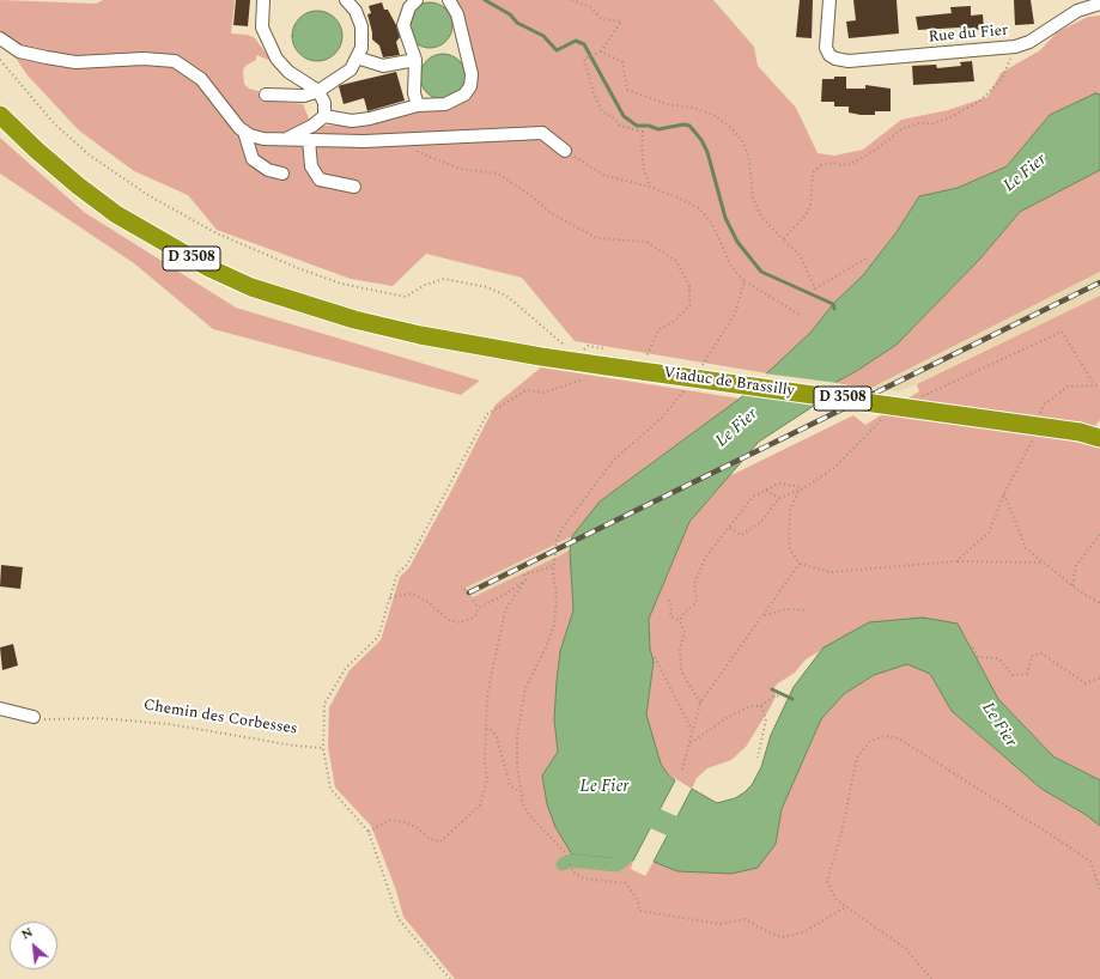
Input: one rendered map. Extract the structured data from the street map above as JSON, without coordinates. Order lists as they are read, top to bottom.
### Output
{
  "streets": {
    "highway": ["D 3508", "Viaduc de Brassilly"],
    "street": ["Rue du Fier"],
    "path": ["Chemin des Corbesses"]
  },
  "crossings": [
    ["D 3508", "Viaduc de Brassilly"]
  ],
  "water": ["Le Fier"],
  "north": "top left"
}
